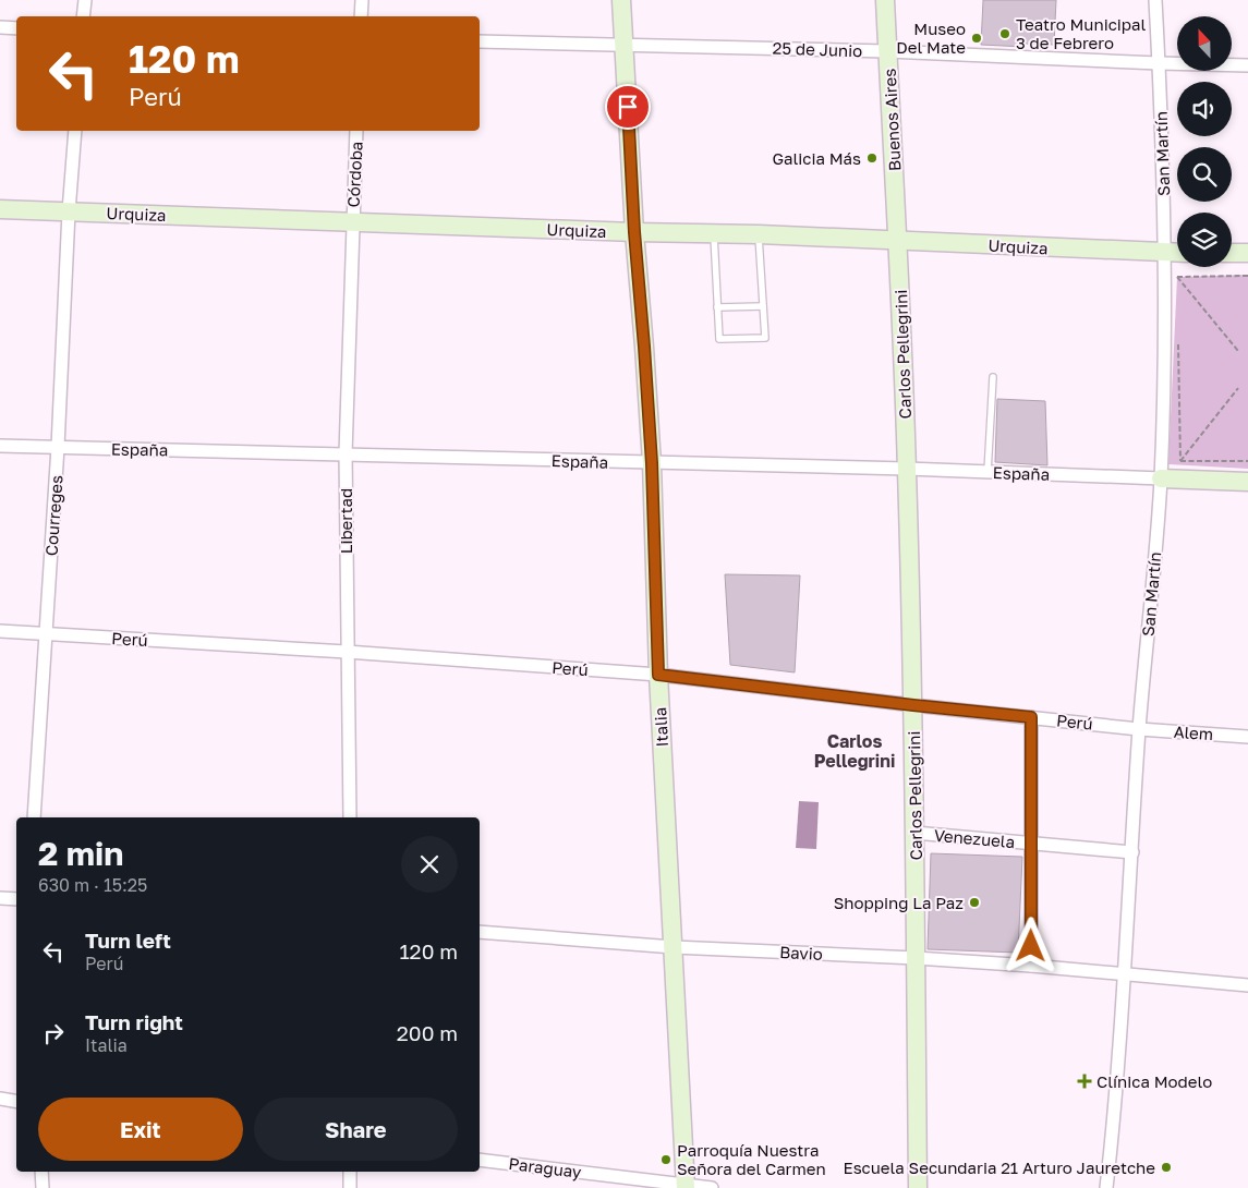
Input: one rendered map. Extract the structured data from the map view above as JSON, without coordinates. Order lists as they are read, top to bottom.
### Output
{
  "streets": {
    "street": [
      "25 de Junio",
      "Buenos Aires",
      "San Martín",
      "Córdoba",
      "Urquiza",
      "Carlos Pellegrini",
      "España",
      "Courreges",
      "Libertad",
      "Perú",
      "Italia",
      "Alem",
      "Venezuela",
      "Bavio",
      "Paraguay"
    ]
  },
  "crossings": [
    ["25 de Junio", "Buenos Aires"],
    ["25 de Junio", "San Martín"],
    ["25 de Junio", "Italia"],
    ["Buenos Aires", "Urquiza"],
    ["Buenos Aires", "Carlos Pellegrini"],
    ["San Martín", "Urquiza"],
    ["San Martín", "España"],
    ["San Martín", "Perú"],
    ["San Martín", "Alem"],
    ["San Martín", "Venezuela"],
    ["San Martín", "Bavio"],
    ["Córdoba", "Urquiza"],
    ["Córdoba", "Libertad"],
    ["Urquiza", "Carlos Pellegrini"],
    ["Urquiza", "Courreges"],
    ["Urquiza", "Libertad"],
    ["Urquiza", "Italia"],
    ["Carlos Pellegrini", "España"],
    ["Carlos Pellegrini", "Perú"],
    ["Carlos Pellegrini", "Venezuela"],
    ["Carlos Pellegrini", "Bavio"],
    ["España", "Courreges"],
    ["España", "Libertad"],
    ["España", "Italia"],
    ["Courreges", "Perú"],
    ["Libertad", "Perú"],
    ["Perú", "Italia"],
    ["Perú", "Alem"],
    ["Italia", "Bavio"],
    ["Italia", "Paraguay"]
  ],
  "districts": ["Carlos Pellegrini"],
  "places": {
    "other": [
      "Teatro Municipal 3 de Febrero",
      "Museo Del Mate",
      "Galicia Más",
      "Shopping La Paz",
      "Parroquía Nuestra Señora del Carmen",
      "Escuela Secundaria 21 Arturo Jauretche"
    ],
    "health": ["Clínica Modelo"]
  },
  "north": "top",
  "page": {
    "turn": ["120 m", "Perú"],
    "heading": ["2 min", "630 m · 15:25"],
    "list": [
      {
        "name": "Turn left",
        "note": "Perú",
        "value": "120 m"
      },
      {
        "name": "Turn right",
        "note": "Italia",
        "value": "200 m"
      }
    ],
    "buttons": ["Exit", "Share"]
  }
}
